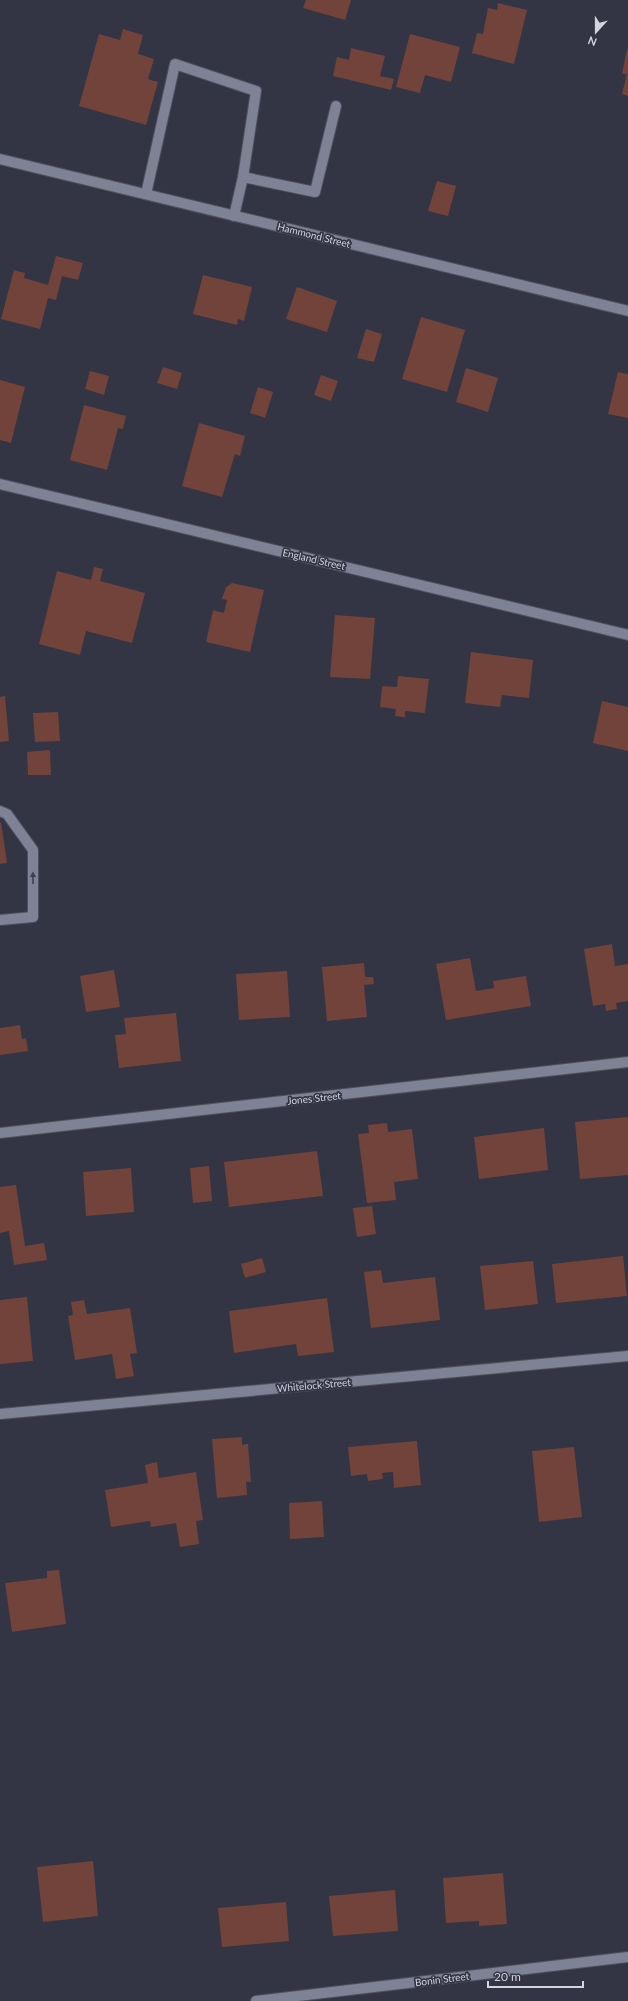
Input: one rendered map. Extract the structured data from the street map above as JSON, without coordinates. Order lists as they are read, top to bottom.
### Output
{
  "streets": {
    "street": [
      "Hammond Street",
      "England Street",
      "Jones Street",
      "Whitelock Street",
      "Bonin Street"
    ]
  },
  "scale_bar": "20 m",
  "north": "bottom"
}
